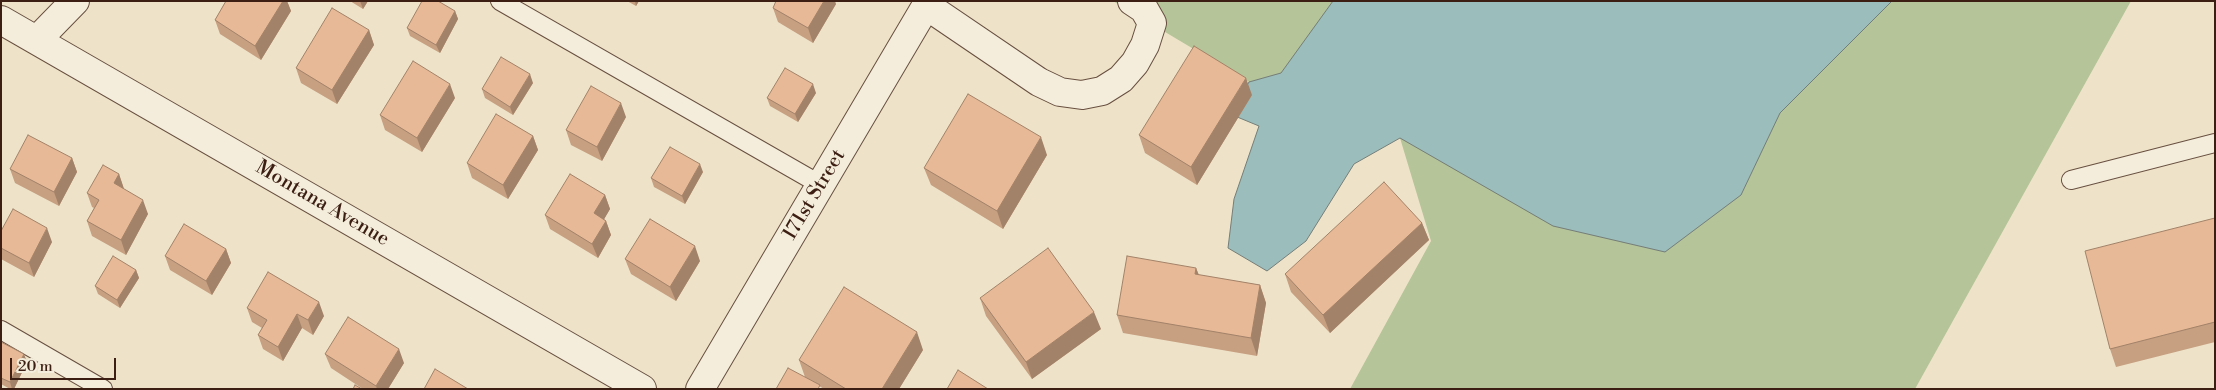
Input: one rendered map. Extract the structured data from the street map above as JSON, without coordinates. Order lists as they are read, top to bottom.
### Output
{
  "streets": {
    "street": ["171st Street", "Montana Avenue"]
  },
  "scale_bar": "20 m"
}
